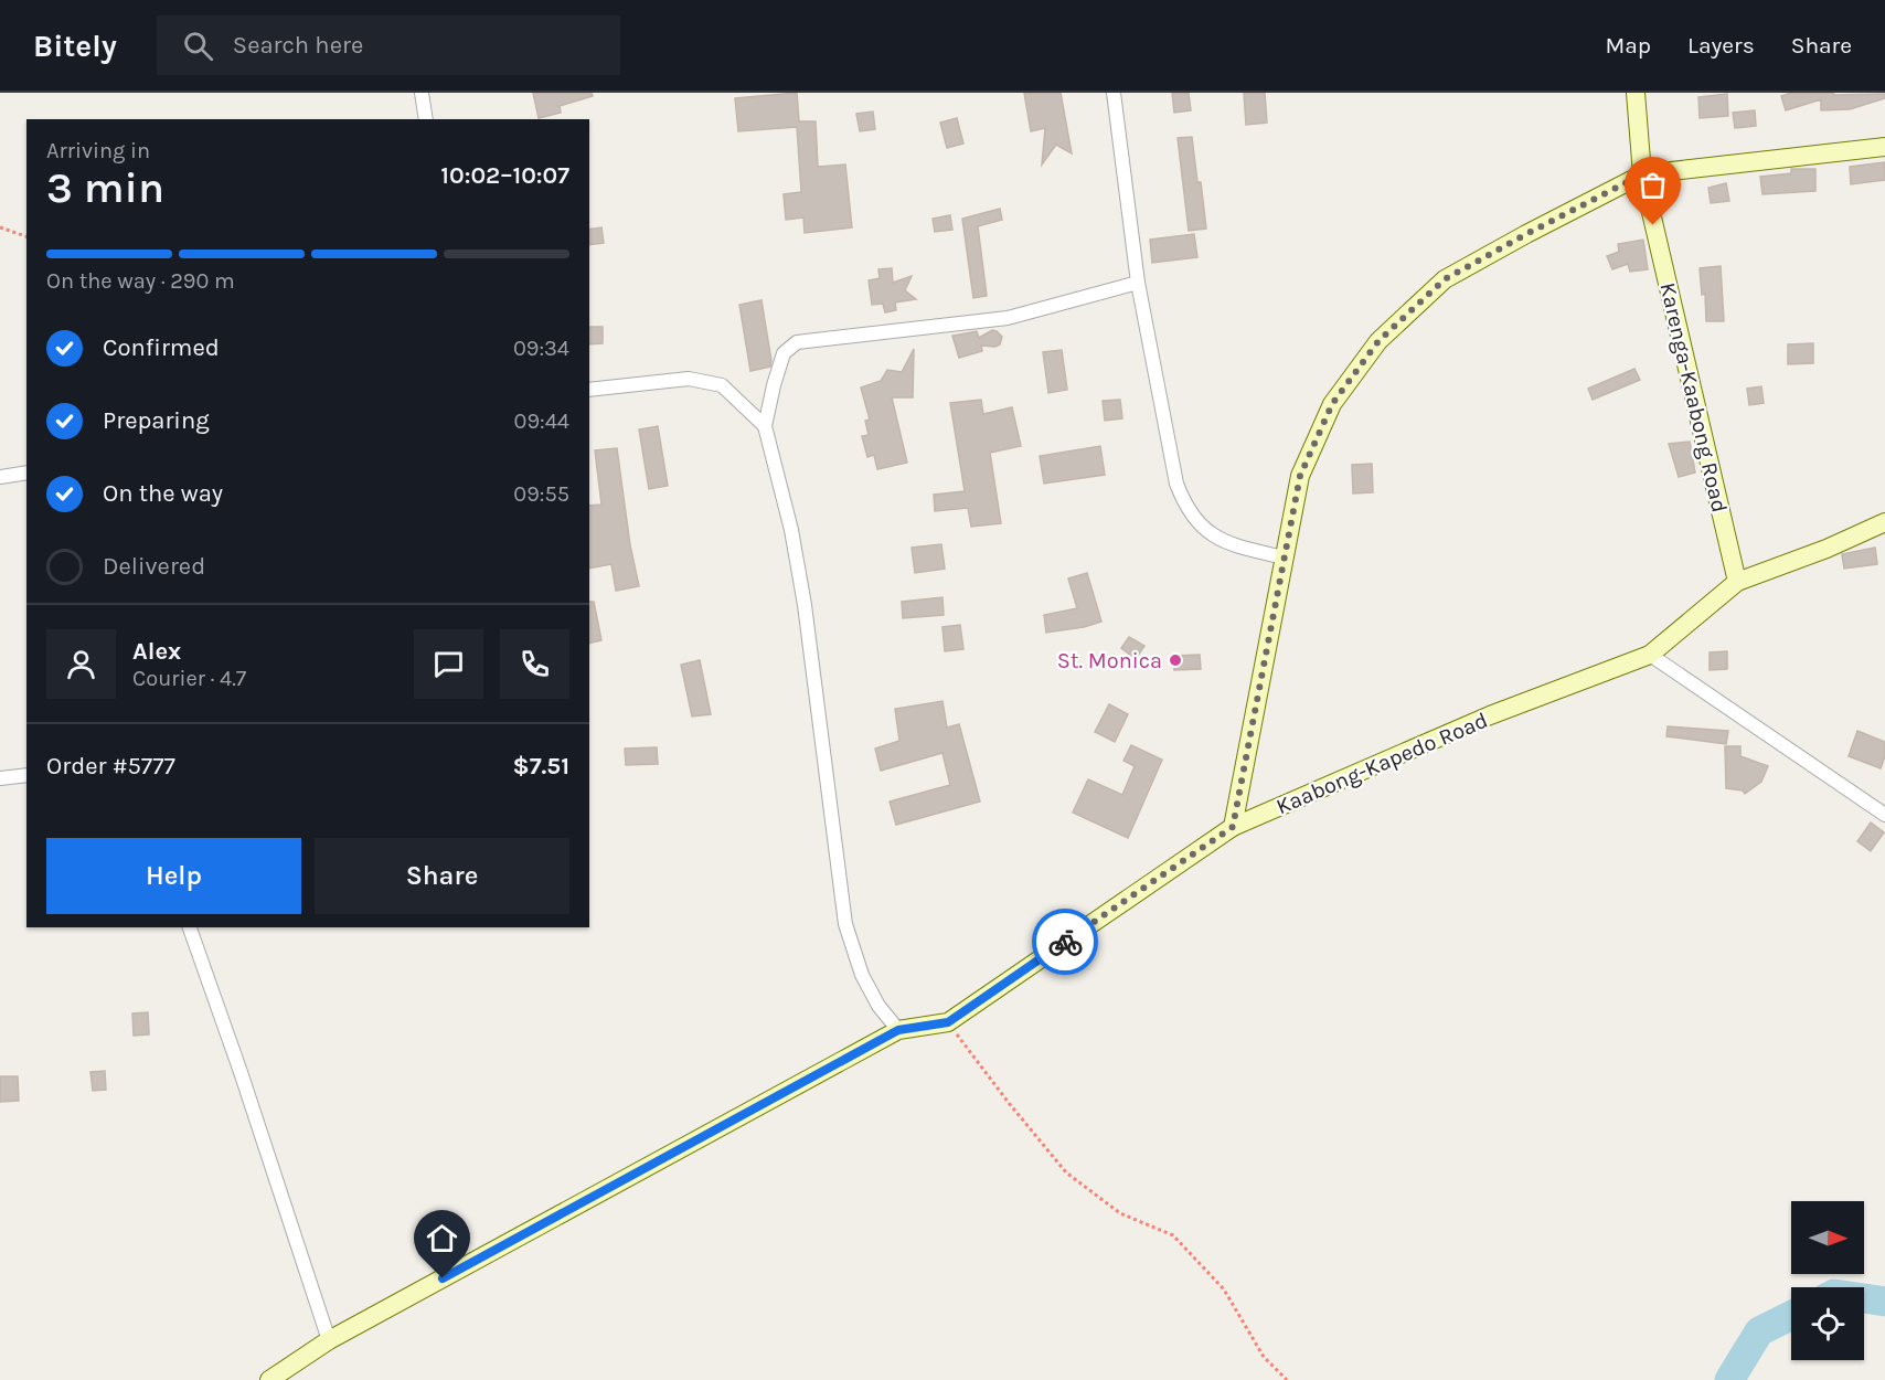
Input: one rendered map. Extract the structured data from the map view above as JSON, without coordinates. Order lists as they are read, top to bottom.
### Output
{
  "streets": {
    "main road": ["Karenga-Kaabong Road", "Kaabong-Kapedo Road"]
  },
  "crossings": [
    ["Karenga-Kaabong Road", "Kaabong-Kapedo Road"]
  ],
  "places": ["St. Monica"],
  "north": "right",
  "page": {
    "header": "Bitely",
    "search": "Search here",
    "nav": ["Map", "Layers", "Share"],
    "heading": ["3 min", "Arriving in", "10:02–10:07"],
    "panel": [
      "Alex",
      "Courier · 4.7",
      "Order #5777",
      "$7.51"
    ],
    "bar": "On the way · 290 m",
    "list": [
      ["Confirmed", "09:34"],
      ["Preparing", "09:44"],
      ["On the way", "09:55"],
      "Delivered"
    ],
    "buttons": ["Help", "Share"]
  }
}
